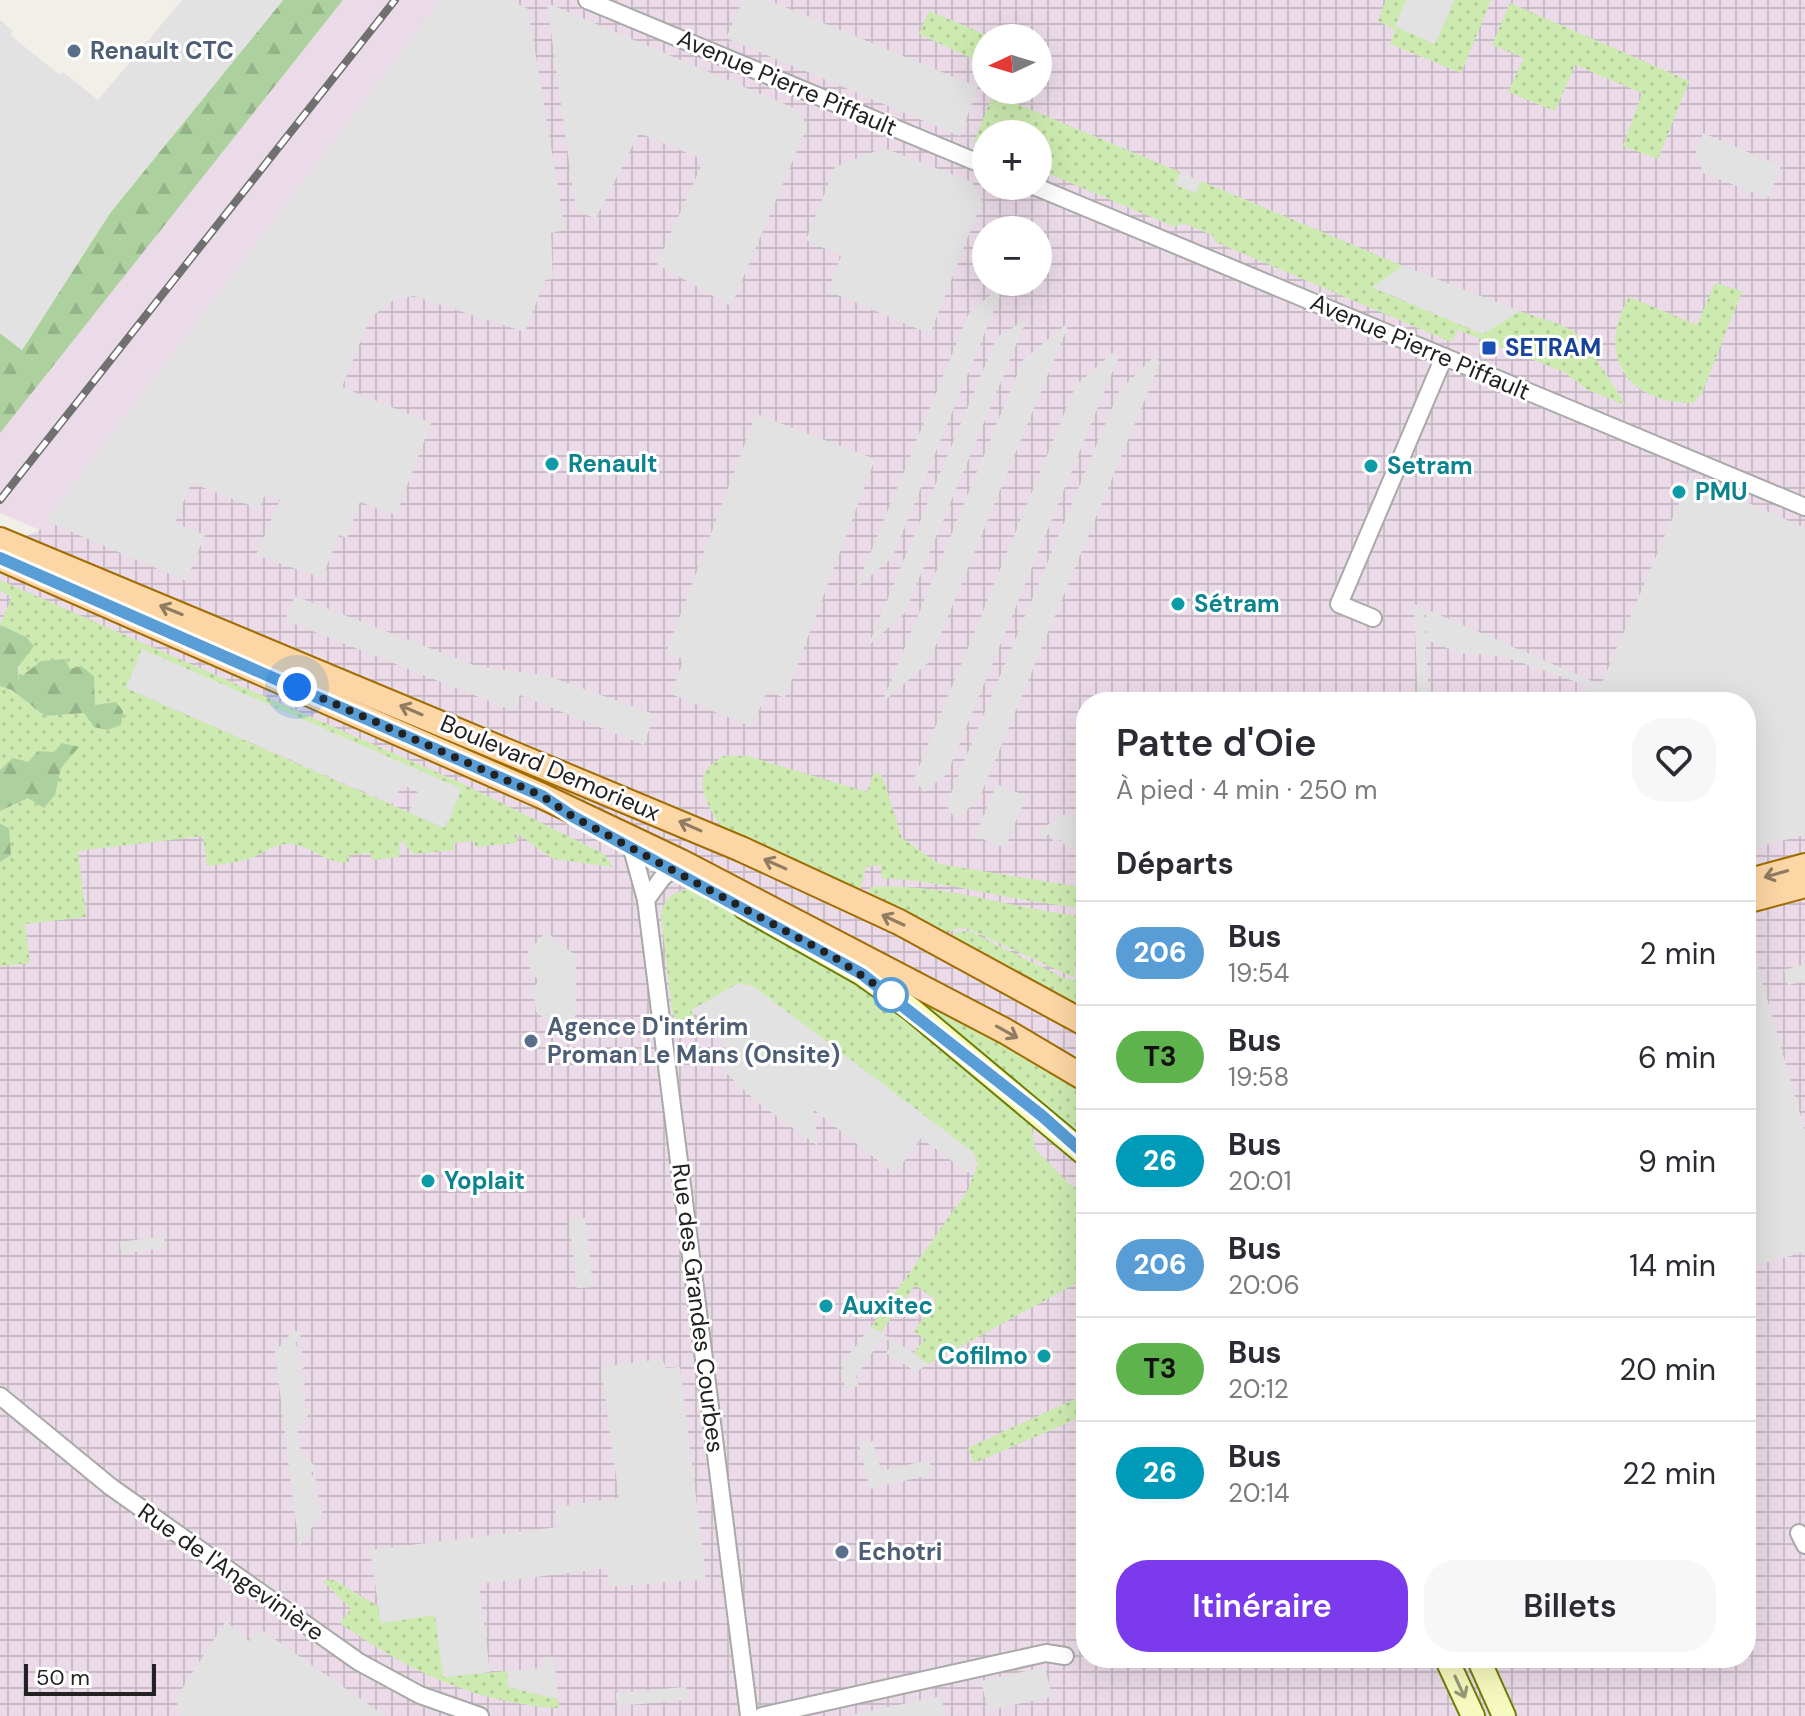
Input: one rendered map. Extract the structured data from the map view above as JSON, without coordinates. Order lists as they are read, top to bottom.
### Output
{
  "streets": {
    "main road": ["Boulevard Demorieux"],
    "street": ["Avenue Pierre Piffault", "Rue des Grandes Courbes", "Rue de l'Angevinière"]
  },
  "places": {
    "other": [
      "Renault CTC",
      "Renault",
      "Setram",
      "PMU",
      "Sétram",
      "Agence D'intérim Proman Le Mans (Onsite)",
      "Yoplait",
      "Auxitec",
      "Cofilmo",
      "Echotri"
    ],
    "transit": ["SETRAM"]
  },
  "lines": ["bus line 206"],
  "scale_bar": "50 m",
  "north": "left",
  "page": {
    "map_buttons": ["+", "−"],
    "heading": [
      ["Patte d'Oie", "À pied · 4 min · 250 m"],
      "Départs"
    ],
    "list": [
      {
        "mark": "206",
        "name": "Bus",
        "note": "19:54",
        "value": "2 min"
      },
      {
        "mark": "T3",
        "name": "Bus",
        "note": "19:58",
        "value": "6 min"
      },
      {
        "mark": "26",
        "name": "Bus",
        "note": "20:01",
        "value": "9 min"
      },
      {
        "mark": "206",
        "name": "Bus",
        "note": "20:06",
        "value": "14 min"
      },
      {
        "mark": "T3",
        "name": "Bus",
        "note": "20:12",
        "value": "20 min"
      },
      {
        "mark": "26",
        "name": "Bus",
        "note": "20:14",
        "value": "22 min"
      }
    ],
    "buttons": ["Itinéraire", "Billets"],
    "scale": "50 m"
  }
}
